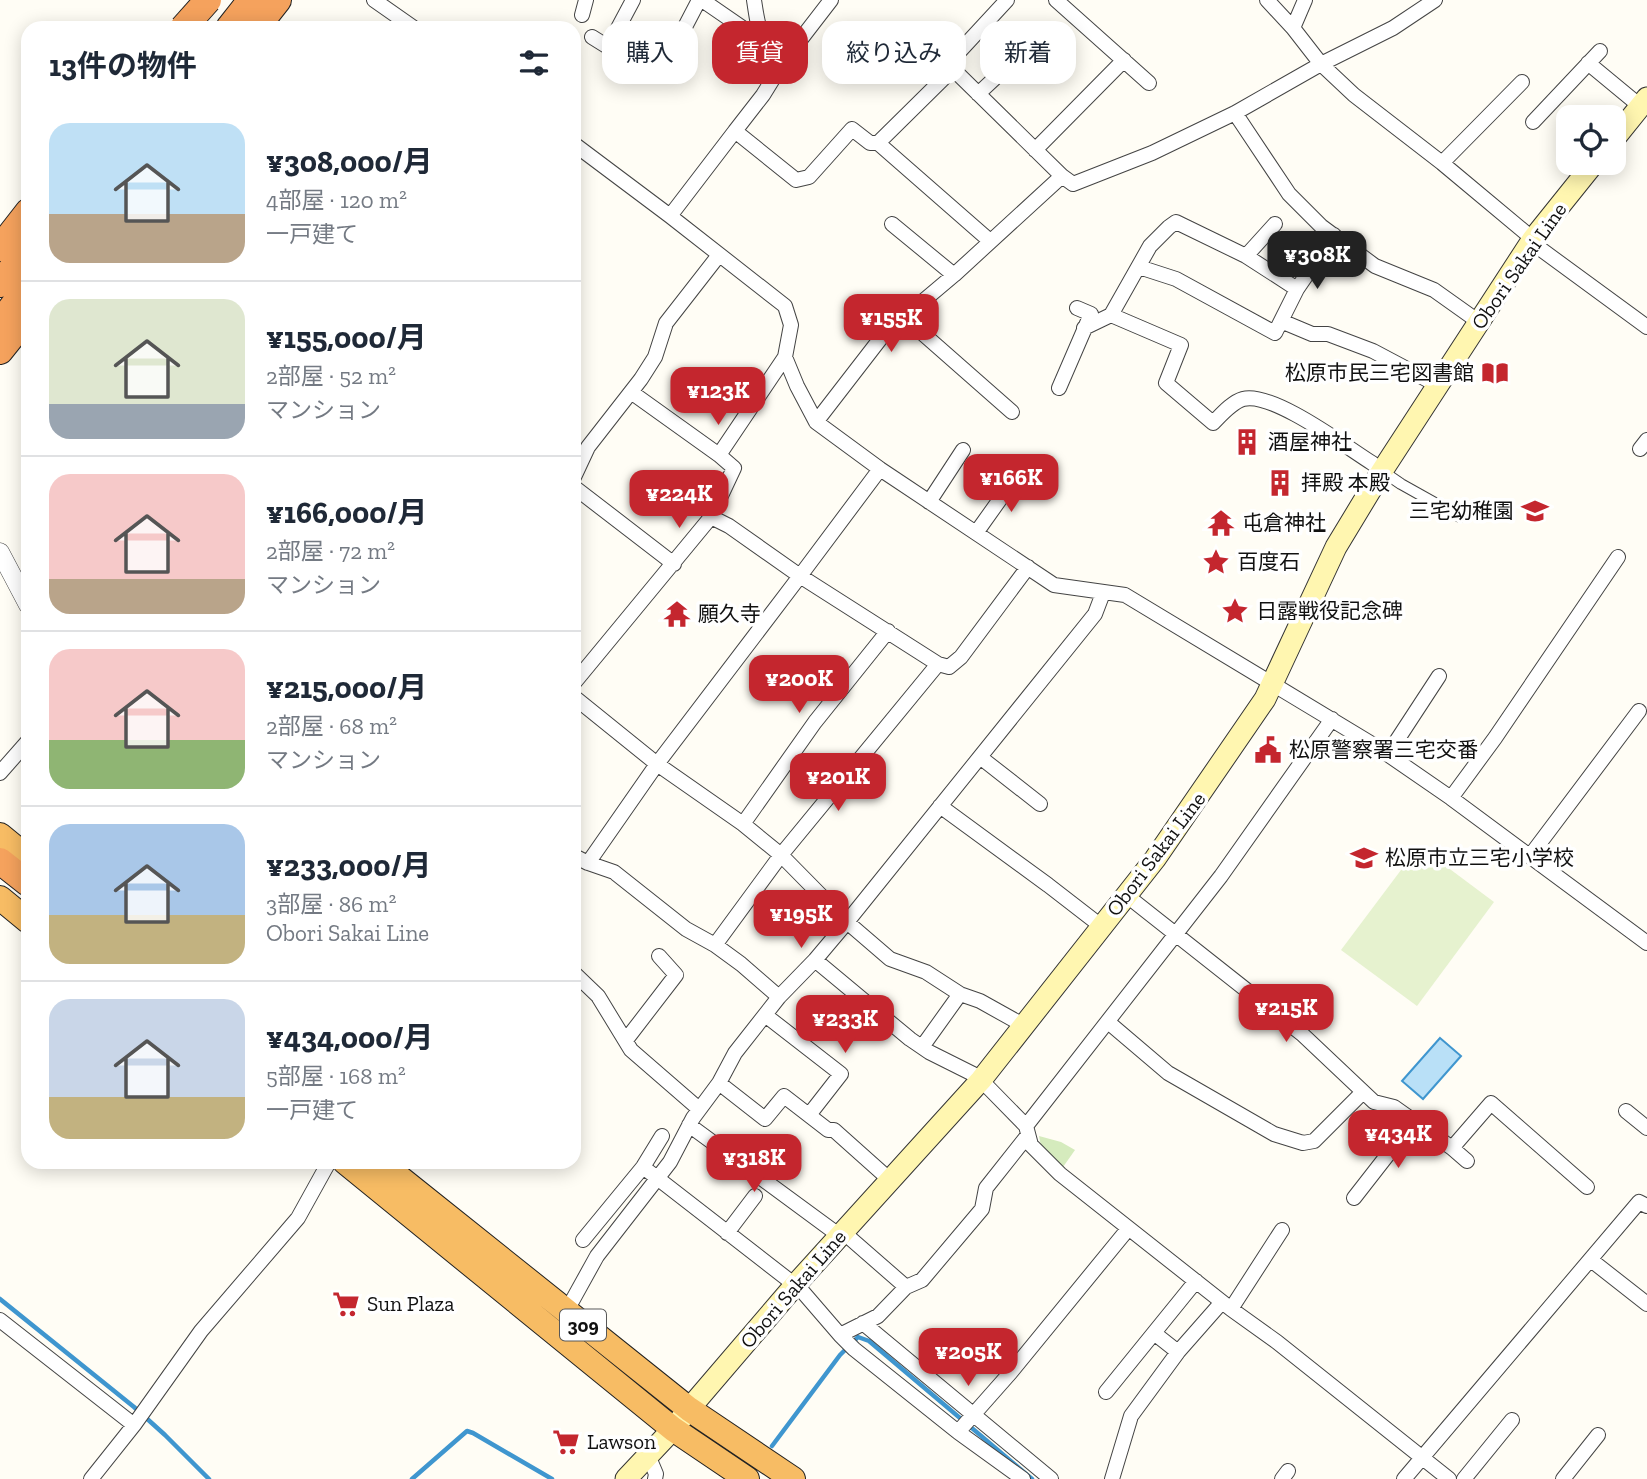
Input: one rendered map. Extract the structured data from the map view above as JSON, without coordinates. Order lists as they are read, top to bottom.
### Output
{
  "streets": {
    "highway": ["309"],
    "main road": ["Obori Sakai Line"]
  },
  "crossings": [
    ["Obori Sakai Line", "309"]
  ],
  "places": {
    "library": ["松原市民三宅図書館"],
    "building": ["酒屋神社", "拝殿 本殿"],
    "school or university": ["三宅幼稚園", "松原市立三宅小学校"],
    "temple": ["屯倉神社", "願久寺"],
    "place": ["百度石", "日露戦役記念碑"],
    "public building": ["松原警察署三宅交番"],
    "supermarket": ["Sun Plaza", "Lawson"]
  },
  "page": {
    "chip": [
      "購入",
      "賃貸",
      "絞り込み",
      "新着"
    ],
    "heading": "13件の物件",
    "list": [
      {
        "name": "¥308,000/月",
        "note": "4部屋 · 120 m² · 一戸建て"
      },
      {
        "name": "¥155,000/月",
        "note": "2部屋 · 52 m² · マンション"
      },
      {
        "name": "¥166,000/月",
        "note": "2部屋 · 72 m² · マンション"
      },
      {
        "name": "¥215,000/月",
        "note": "2部屋 · 68 m² · マンション"
      },
      {
        "name": "¥233,000/月",
        "note": "3部屋 · 86 m² · Obori Sakai Line"
      },
      {
        "name": "¥434,000/月",
        "note": "5部屋 · 168 m² · 一戸建て"
      }
    ],
    "price": [
      "¥308K",
      "¥155K",
      "¥123K",
      "¥166K",
      "¥224K",
      "¥200K",
      "¥201K",
      "¥195K",
      "¥215K",
      "¥233K",
      "¥434K",
      "¥318K",
      "¥205K"
    ]
  }
}
